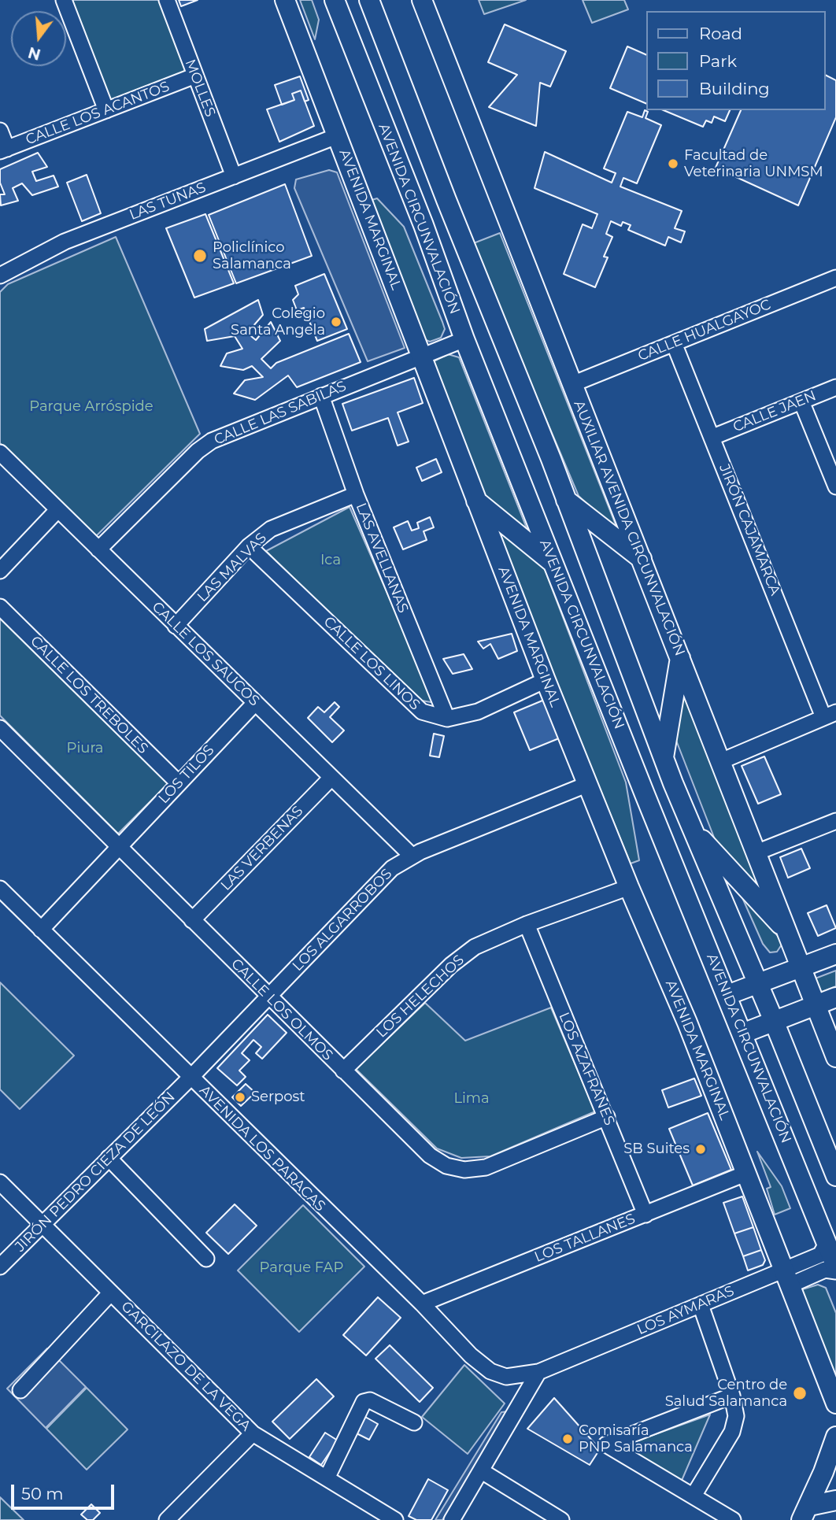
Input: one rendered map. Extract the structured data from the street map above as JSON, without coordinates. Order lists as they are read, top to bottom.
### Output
{
  "streets": {
    "main road": ["AVENIDA CIRCUNVALACIÓN", "AVENIDA MARGINAL", "AUXILIAR AVENIDA CIRCUNVALACIÓN"],
    "street": [
      "MOLLES",
      "CALLE LOS ACANTOS",
      "LAS TUNAS",
      "CALLE HUALGAYOC",
      "CALLE JAEN",
      "CALLE LAS SABILAS",
      "JIRÓN CAJAMARCA",
      "LAS AVELLANAS",
      "LAS MALVAS",
      "CALLE LOS SAUCOS",
      "CALLE LOS LINOS",
      "CALLE LOS TREBOLES",
      "LOS TILOS",
      "LAS VERBENAS",
      "LOS ALGARROBOS",
      "LOS HELECHOS",
      "CALLE LOS OLMOS",
      "LOS AZAFRANES",
      "AVENIDA LOS PARACAS",
      "JIRÓN PEDRO CIEZA DE LEÓN",
      "LOS TALLANES",
      "LOS AYMARAS",
      "GARCILAZO DE LA VEGA"
    ]
  },
  "crossings": [
    ["MOLLES", "CALLE LOS ACANTOS"],
    ["MOLLES", "LAS TUNAS"],
    ["LAS TUNAS", "AVENIDA MARGINAL"],
    ["AVENIDA CIRCUNVALACIÓN", "CALLE LAS SABILAS"],
    ["AVENIDA CIRCUNVALACIÓN", "LOS AYMARAS"],
    ["AVENIDA MARGINAL", "CALLE LAS SABILAS"],
    ["AVENIDA MARGINAL", "LOS ALGARROBOS"],
    ["AVENIDA MARGINAL", "LOS HELECHOS"],
    ["AVENIDA MARGINAL", "LOS TALLANES"],
    ["AVENIDA MARGINAL", "LOS AYMARAS"],
    ["CALLE HUALGAYOC", "AUXILIAR AVENIDA CIRCUNVALACIÓN"],
    ["CALLE HUALGAYOC", "JIRÓN CAJAMARCA"],
    ["CALLE JAEN", "JIRÓN CAJAMARCA"],
    ["CALLE LAS SABILAS", "LAS AVELLANAS"],
    ["CALLE LAS SABILAS", "CALLE LOS SAUCOS"],
    ["LAS AVELLANAS", "LAS MALVAS"],
    ["LAS AVELLANAS", "CALLE LOS LINOS"],
    ["LAS MALVAS", "CALLE LOS SAUCOS"],
    ["LAS MALVAS", "CALLE LOS LINOS"],
    ["CALLE LOS SAUCOS", "LOS TILOS"],
    ["CALLE LOS SAUCOS", "LAS VERBENAS"],
    ["CALLE LOS SAUCOS", "LOS ALGARROBOS"],
    ["CALLE LOS TREBOLES", "LOS TILOS"],
    ["LOS TILOS", "CALLE LOS OLMOS"],
    ["LOS TILOS", "AVENIDA LOS PARACAS"],
    ["LAS VERBENAS", "CALLE LOS OLMOS"],
    ["LOS ALGARROBOS", "CALLE LOS OLMOS"],
    ["LOS ALGARROBOS", "AVENIDA LOS PARACAS"],
    ["LOS ALGARROBOS", "JIRÓN PEDRO CIEZA DE LEÓN"],
    ["LOS HELECHOS", "CALLE LOS OLMOS"],
    ["LOS HELECHOS", "LOS AZAFRANES"],
    ["CALLE LOS OLMOS", "LOS AZAFRANES"],
    ["LOS AZAFRANES", "LOS TALLANES"],
    ["AVENIDA LOS PARACAS", "JIRÓN PEDRO CIEZA DE LEÓN"],
    ["AVENIDA LOS PARACAS", "LOS TALLANES"],
    ["AVENIDA LOS PARACAS", "LOS AYMARAS"],
    ["JIRÓN PEDRO CIEZA DE LEÓN", "GARCILAZO DE LA VEGA"]
  ],
  "parks": [
    "Parque Arróspide",
    "Ica",
    "Piura",
    "Lima",
    "Parque FAP"
  ],
  "places": [
    "Facultad de Veterinaria UNMSM",
    "Policlínico Salamanca",
    "Colegio Santa Angela",
    "Serpost",
    "SB Suites",
    "Centro de Salud Salamanca",
    "Comisaría PNP Salamanca"
  ],
  "legend": ["Road", "Park", "Building"],
  "scale_bar": "50 m",
  "north": "bottom"
}
